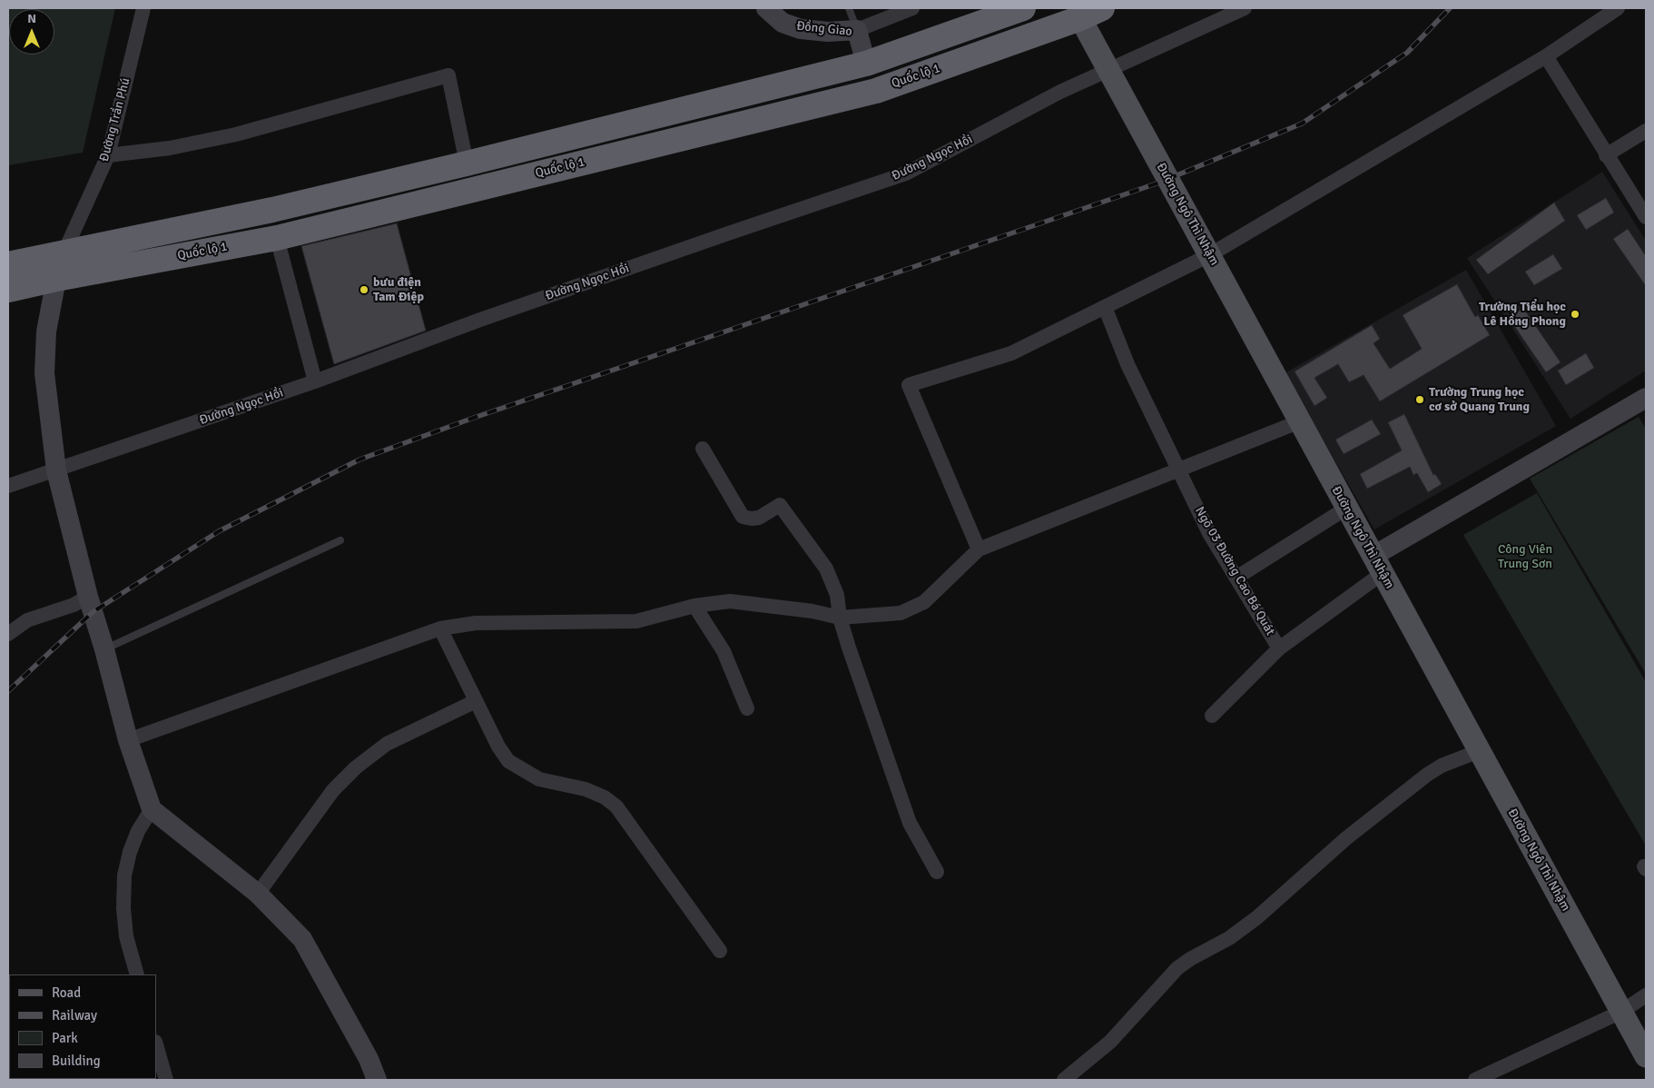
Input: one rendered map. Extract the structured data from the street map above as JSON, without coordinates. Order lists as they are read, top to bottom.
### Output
{
  "streets": {
    "highway": ["Quốc lộ 1"],
    "main road": ["Đường Ngô Thì Nhậm"],
    "street": [
      "Đồng Giao",
      "Đường Trần Phú",
      "Đường Ngọc Hồi",
      "Ngõ 03 Đường Cao Bá Quát"
    ]
  },
  "crossings": [
    ["Quốc lộ 1", "Đường Ngô Thì Nhậm"],
    ["Đường Ngọc Hồi", "Đường Ngô Thì Nhậm"]
  ],
  "parks": ["Công Viên Trung Sơn"],
  "places": ["bưu điện Tam Điệp", "Trường Tiểu học Lê Hồng Phong", "Trường Trung học cơ sở Quang Trung"],
  "legend": [
    "Road",
    "Railway",
    "Park",
    "Building"
  ],
  "north": "top"
}
